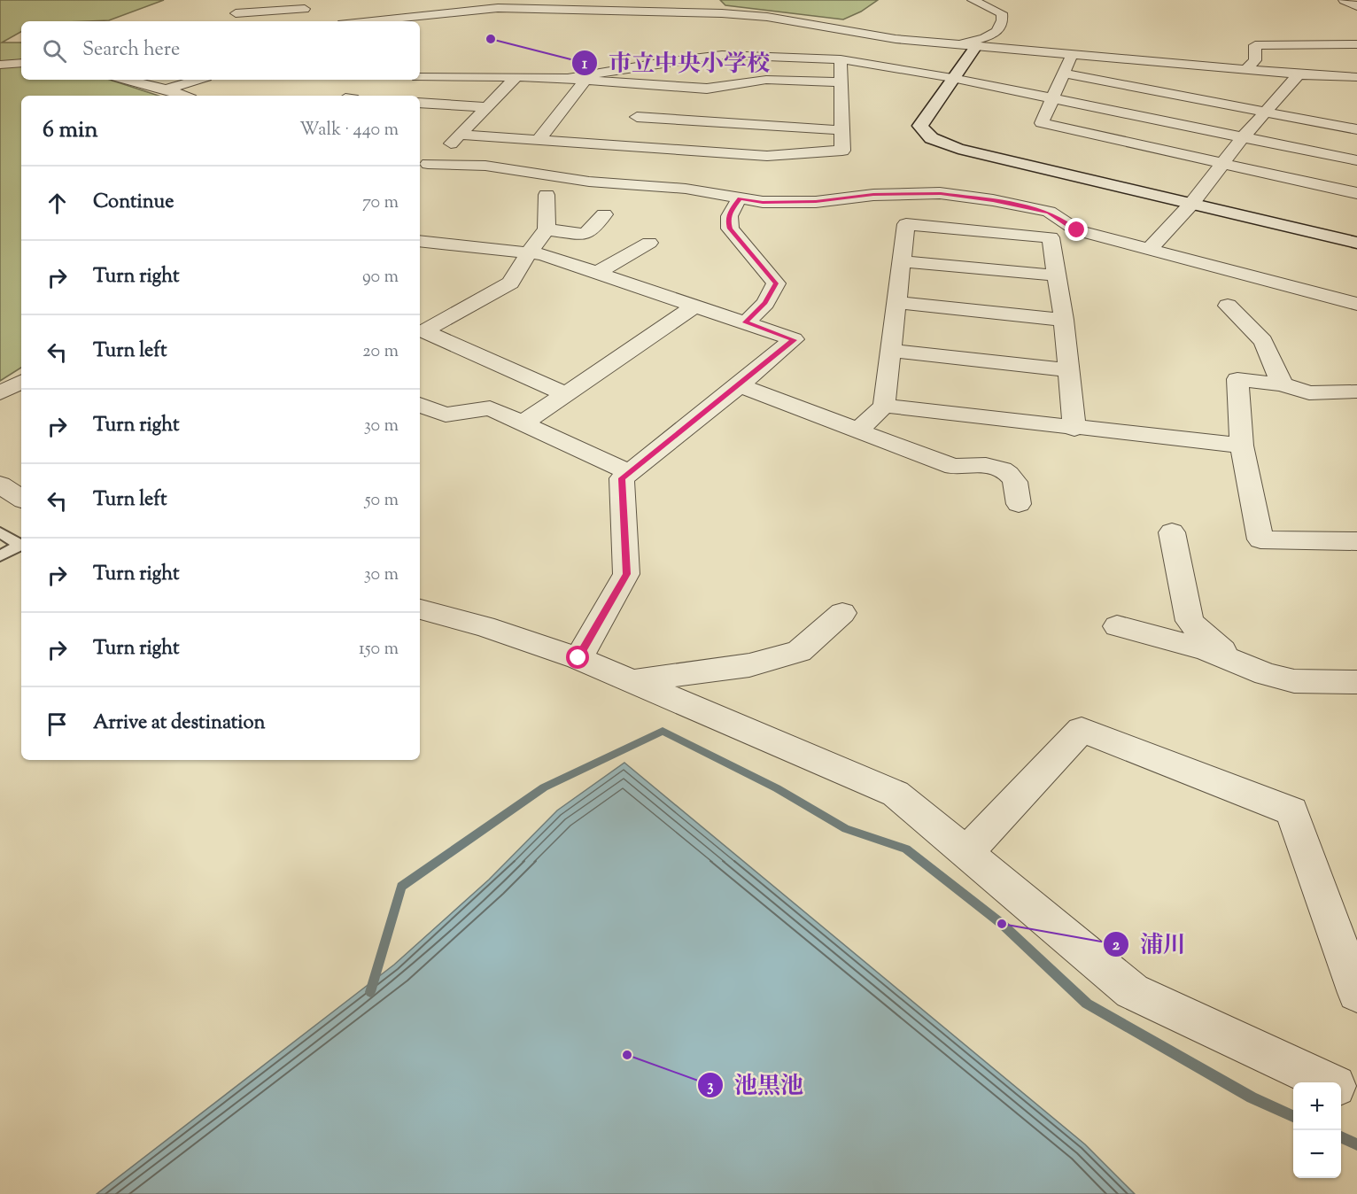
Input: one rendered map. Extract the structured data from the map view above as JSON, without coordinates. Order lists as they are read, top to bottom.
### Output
{
  "places": ["市立中央小学校", "浦川", "池黒池"],
  "page": {
    "search": "Search here",
    "heading": ["6 min", "Walk · 440 m"],
    "list": [
      ["Continue", "70 m"],
      ["Turn right", "90 m"],
      ["Turn left", "20 m"],
      ["Turn right", "30 m"],
      ["Turn left", "50 m"],
      ["Turn right", "30 m"],
      ["Turn right", "150 m"],
      "Arrive at destination"
    ],
    "map_buttons": ["+", "−"]
  }
}
